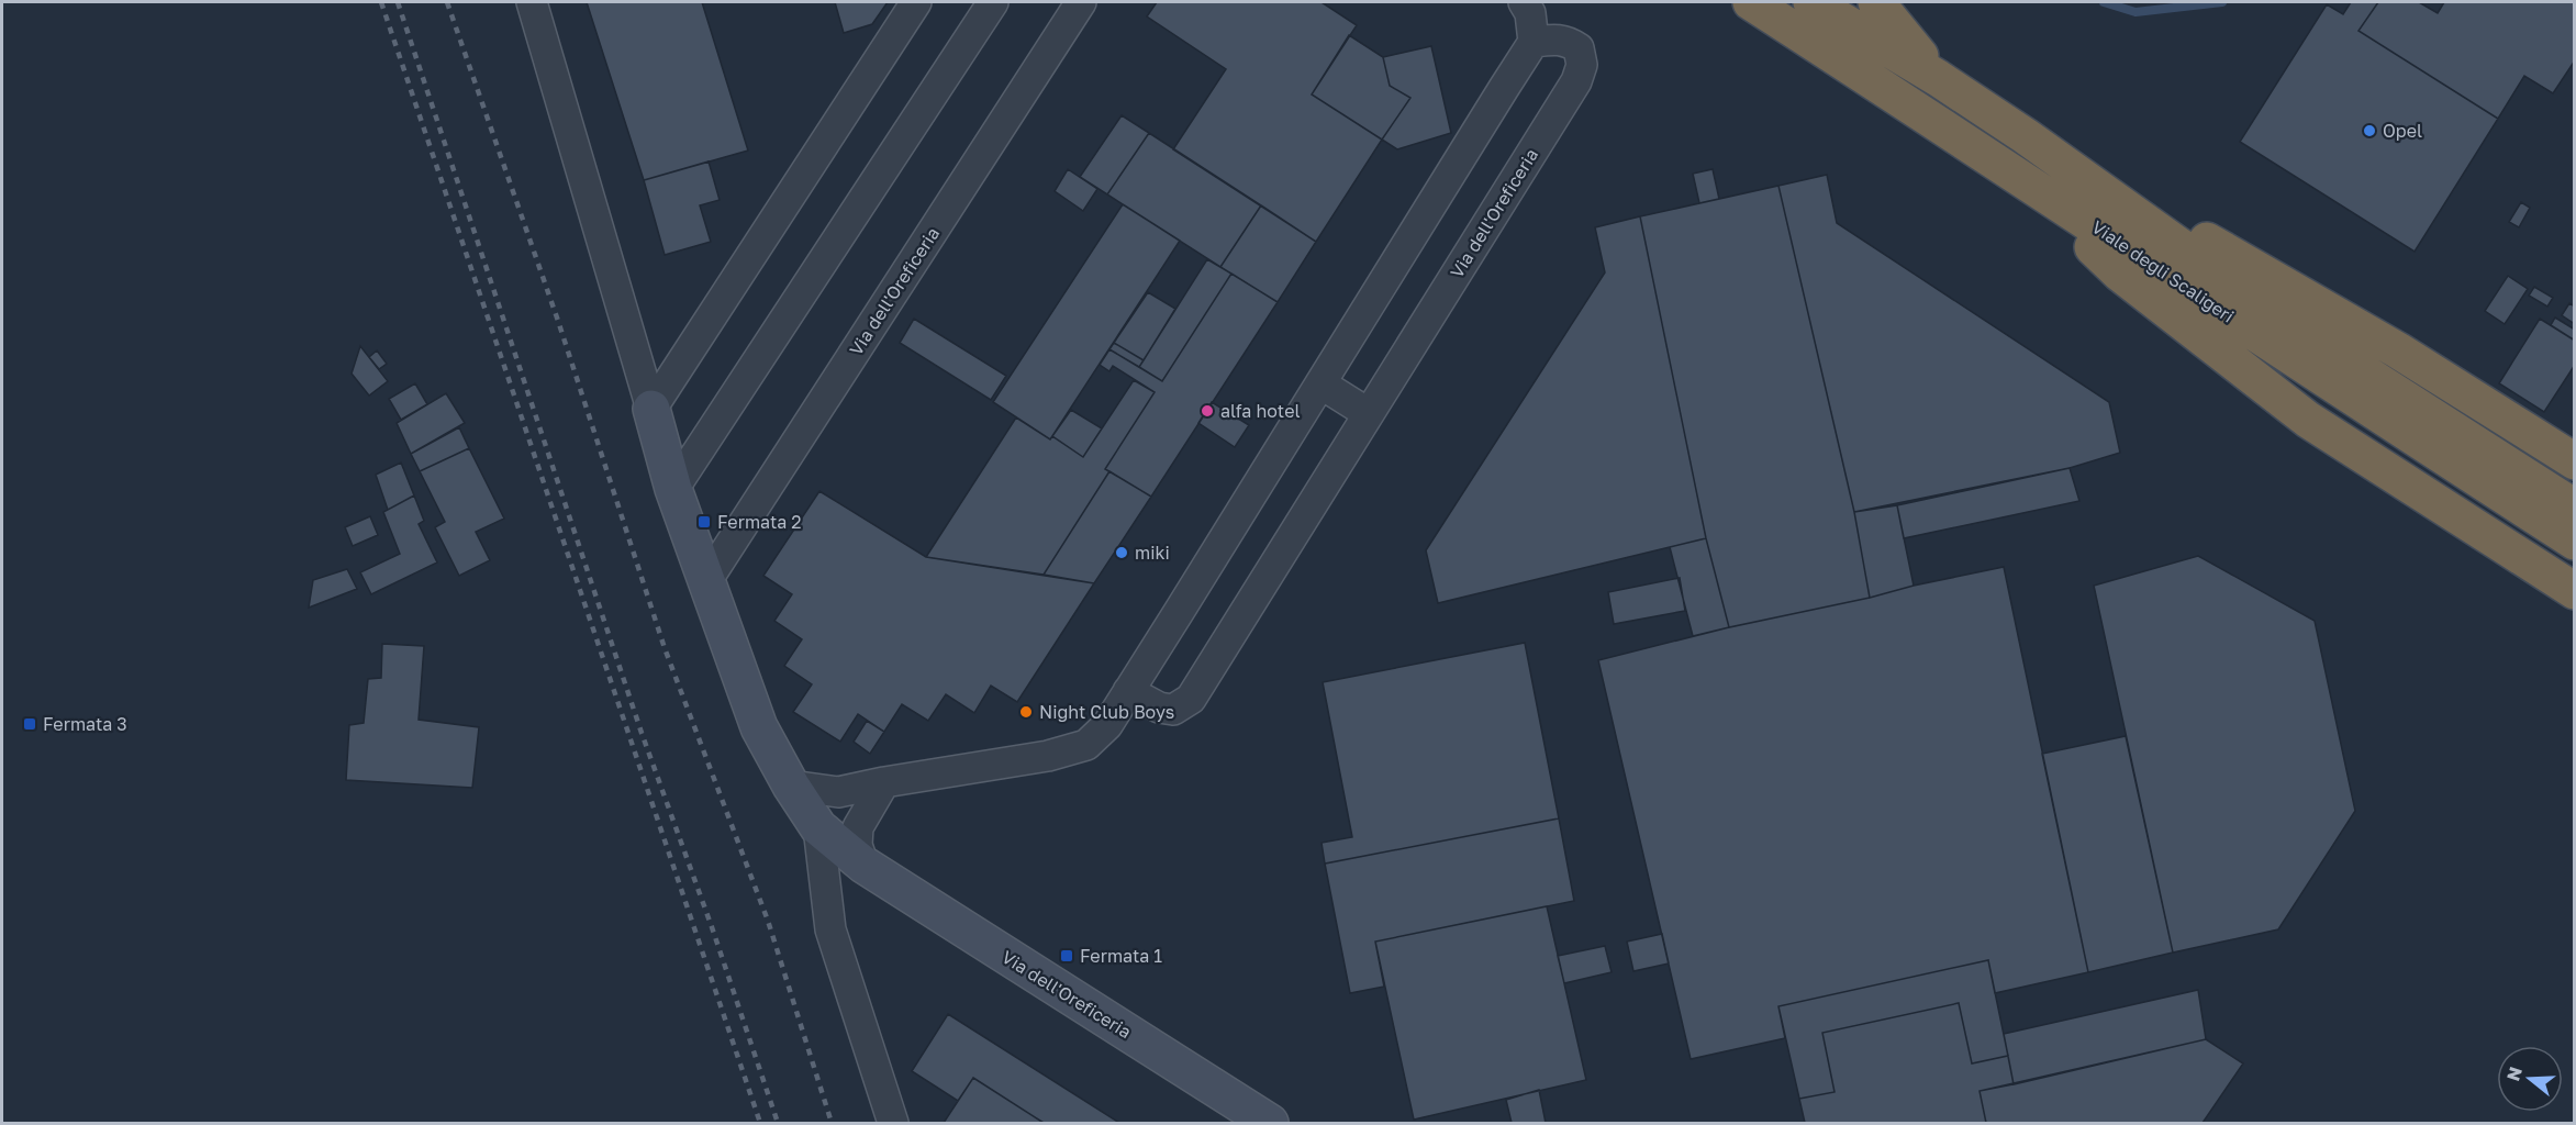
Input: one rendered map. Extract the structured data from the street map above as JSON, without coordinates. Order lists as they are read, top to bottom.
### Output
{
  "streets": {
    "highway": ["Viale degli Scaligeri"],
    "street": ["Via dell'Oreficeria"]
  },
  "places": {
    "other": [
      "Opel",
      "alfa hotel",
      "miki",
      "Night Club Boys"
    ],
    "transit": ["Fermata 2", "Fermata 3", "Fermata 1"]
  },
  "north": "left"
}
